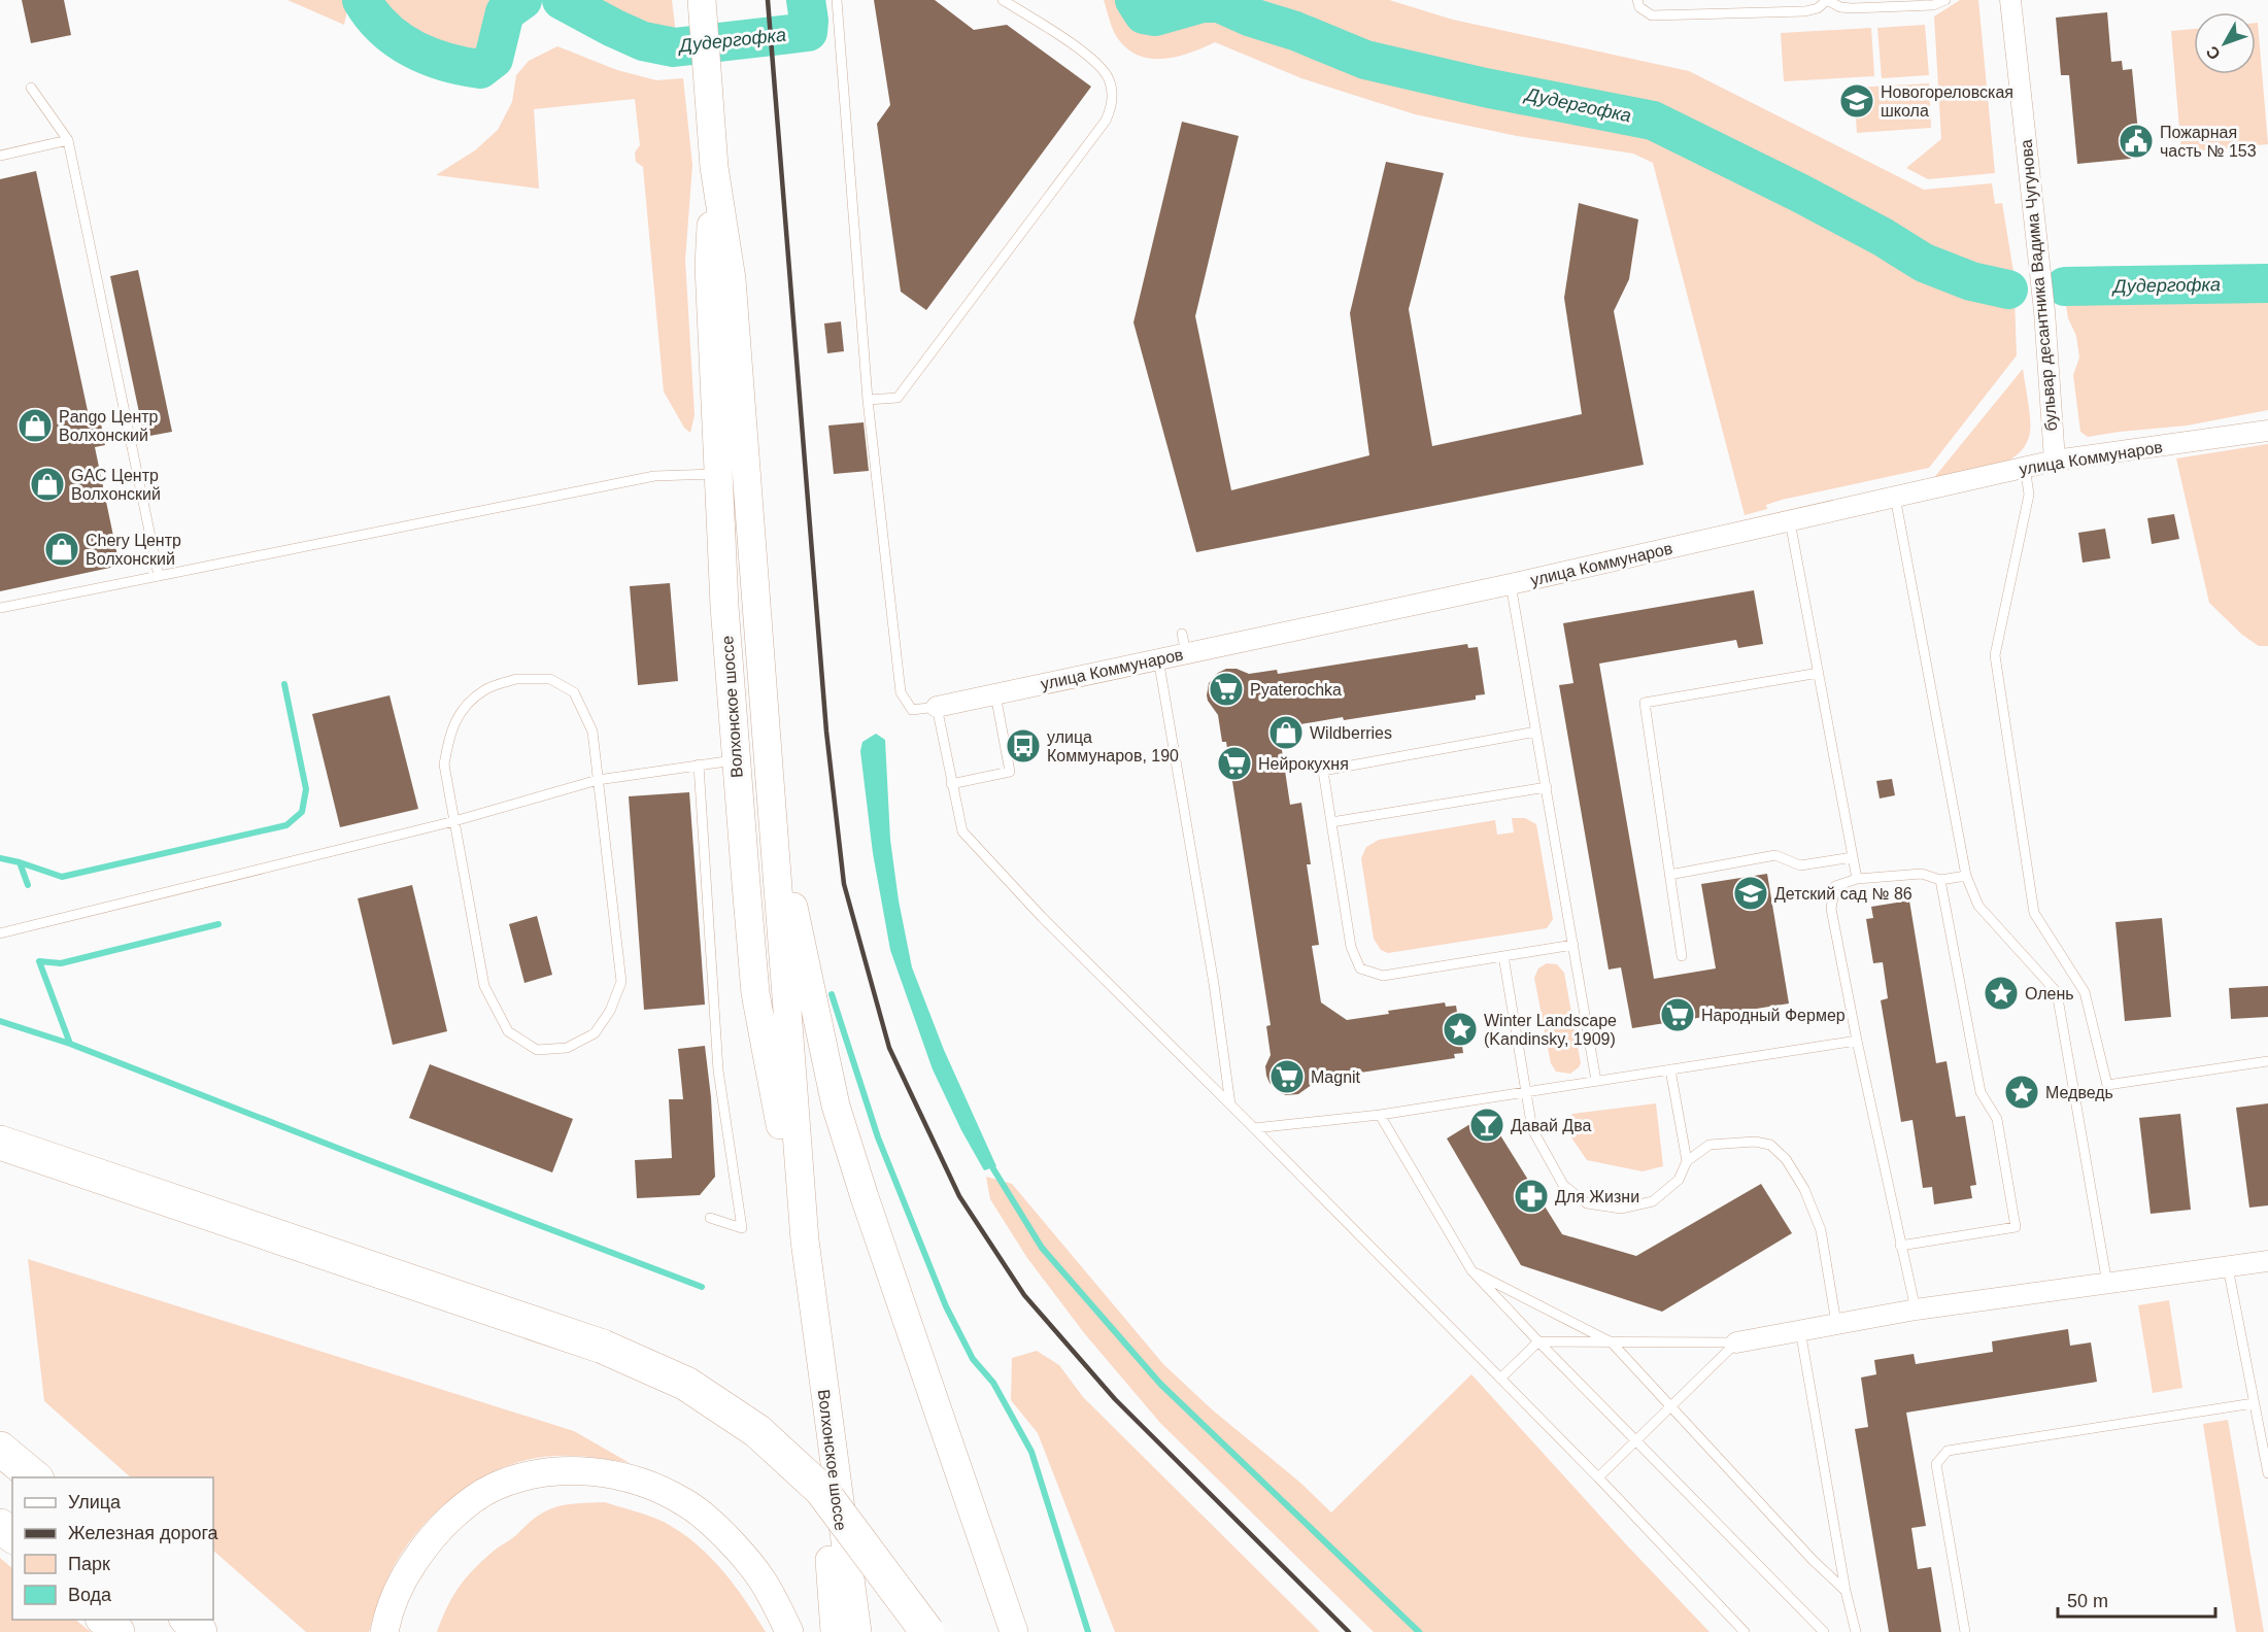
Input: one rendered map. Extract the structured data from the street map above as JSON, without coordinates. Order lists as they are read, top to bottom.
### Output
{
  "streets": {
    "main road": ["Волхонское шоссе"],
    "street": ["бульвар десантника Вадима Чугунова", "улица Коммунаров"]
  },
  "crossings": [
    ["бульвар десантника Вадима Чугунова", "улица Коммунаров"]
  ],
  "water": ["Дудергофка"],
  "places": {
    "school or university": ["Новогореловская школа", "Детский сад № 86"],
    "public building": ["Пожарная часть № 153"],
    "shop": [
      "Pango Центр Волхонский",
      "GAC Центр Волхонский",
      "Chery Центр Волхонский",
      "Wildberries"
    ],
    "supermarket": [
      "Pyaterochka",
      "Нейрокухня",
      "Народный Фермер",
      "Magnit"
    ],
    "bus stop": ["улица Коммунаров, 190"],
    "place": ["Олень", "Winter Landscape (Kandinsky, 1909)", "Медведь"],
    "bar": ["Давай Два"],
    "pharmacy": ["Для Жизни"]
  },
  "legend": [
    "Улица",
    "Железная дорога",
    "Парк",
    "Вода"
  ],
  "scale_bar": "50 m",
  "north": "bottom left"
}
